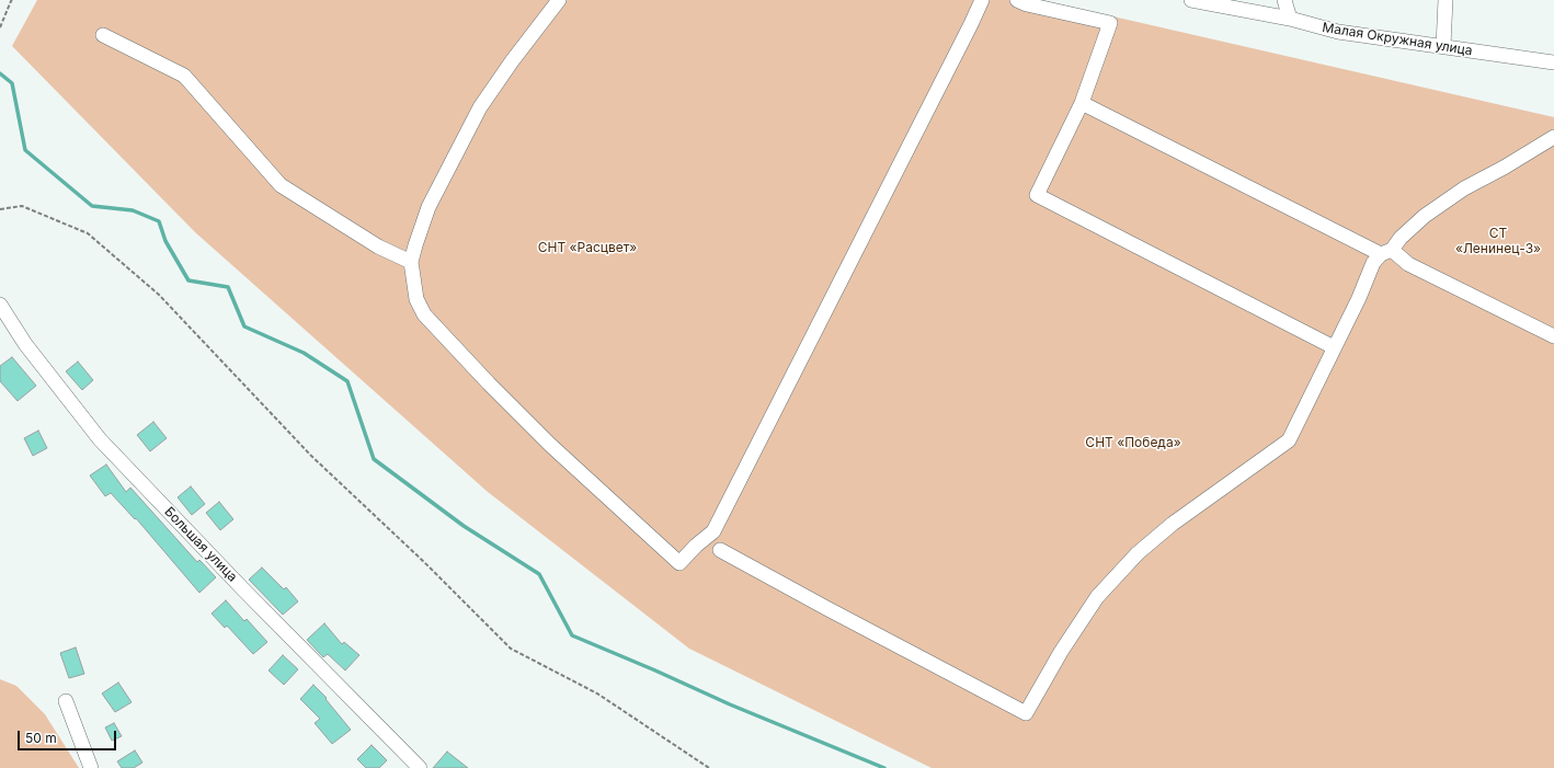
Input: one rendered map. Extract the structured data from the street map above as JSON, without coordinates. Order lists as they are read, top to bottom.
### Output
{
  "streets": {
    "street": ["Малая Окружная улица", "Большая улица"]
  },
  "parks": ["СТ «Ленинец-3»", "СНТ «Расцвет»", "СНТ «Победа»"],
  "scale_bar": "50 m"
}
